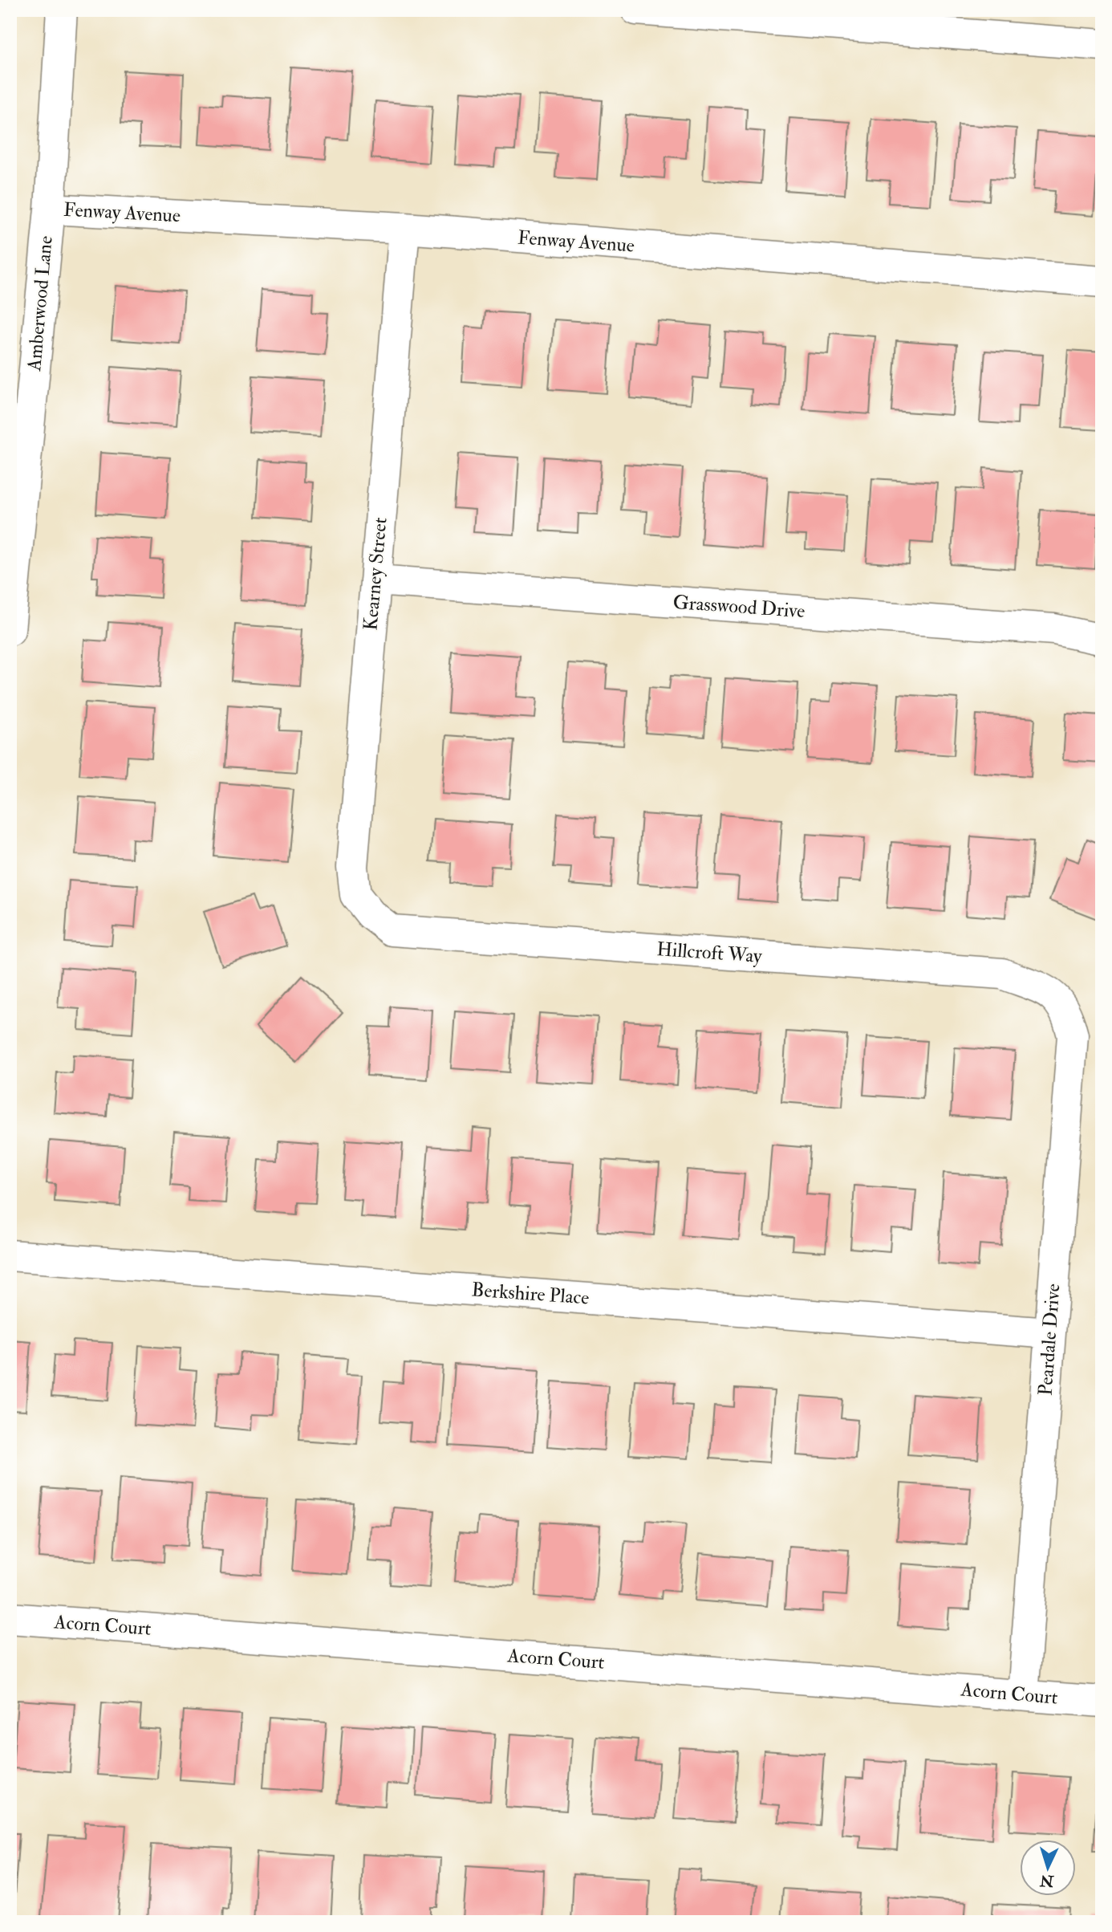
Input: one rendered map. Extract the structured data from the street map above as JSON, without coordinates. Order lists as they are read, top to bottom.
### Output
{
  "streets": {
    "street": [
      "Fenway Avenue",
      "Amberwood Lane",
      "Kearney Street",
      "Grasswood Drive",
      "Hillcroft Way",
      "Berkshire Place",
      "Peardale Drive",
      "Acorn Court"
    ]
  },
  "crossings": [
    ["Fenway Avenue", "Amberwood Lane"],
    ["Fenway Avenue", "Kearney Street"],
    ["Kearney Street", "Grasswood Drive"],
    ["Kearney Street", "Hillcroft Way"],
    ["Hillcroft Way", "Peardale Drive"],
    ["Berkshire Place", "Peardale Drive"],
    ["Peardale Drive", "Acorn Court"]
  ],
  "north": "bottom"
}
